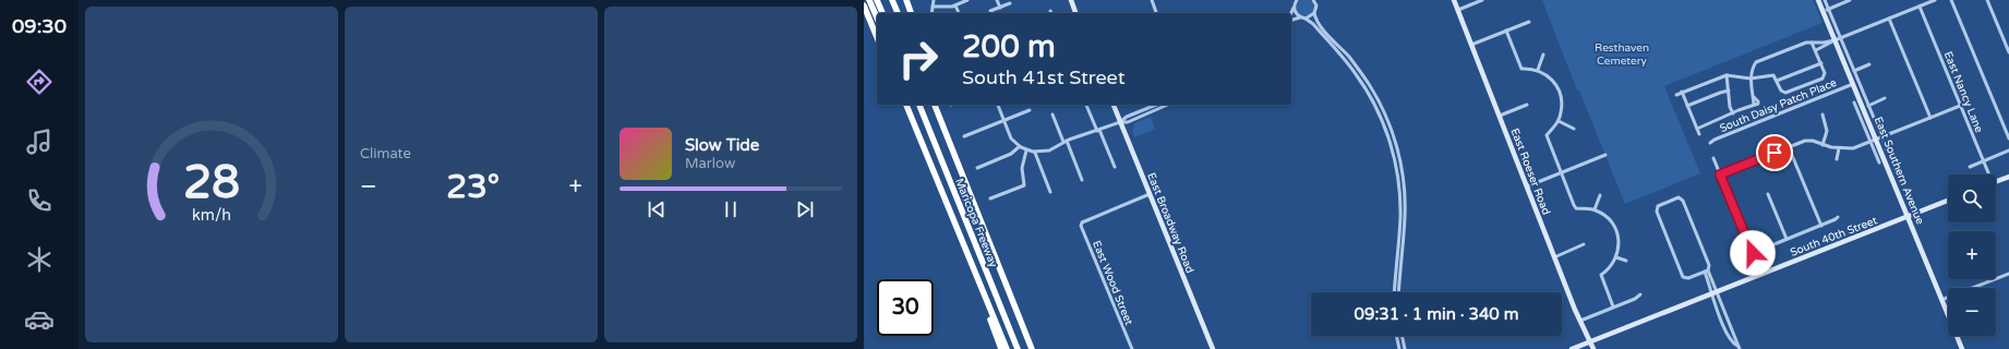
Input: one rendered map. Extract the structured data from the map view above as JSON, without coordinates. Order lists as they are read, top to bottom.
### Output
{
  "streets": {
    "highway": ["Maricopa Freeway"],
    "main road": [
      "East Southern Avenue",
      "East Roeser Road",
      "East Broadway Road",
      "South 40th Street"
    ],
    "street": ["East Nancy Lane", "South Daisy Patch Place", "East Wood Street"]
  },
  "crossings": [
    ["South Daisy Patch Place", "East Southern Avenue"],
    ["East Southern Avenue", "South 40th Street"],
    ["East Roeser Road", "South 40th Street"],
    ["East Broadway Road", "East Wood Street"]
  ],
  "parks": ["Resthaven Cemetery"],
  "page": {
    "tabs": "09:30",
    "tile": "Climate",
    "turn": ["200 m", "South 41st Street"],
    "song": ["Slow Tide", "Marlow"],
    "heat": ["−", "23°", "+"],
    "map_buttons": ["+", "−"],
    "limit": "30",
    "trip": "09:31 · 1 min · 340 m",
    "gauge": ["28", "km/h"]
  }
}
